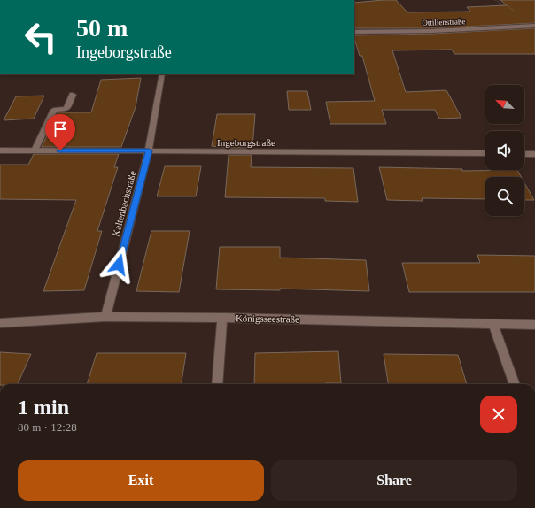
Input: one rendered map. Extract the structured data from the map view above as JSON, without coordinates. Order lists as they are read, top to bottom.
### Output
{
  "streets": {
    "street": [
      "Ottilienstraße",
      "Ingeborgstraße",
      "Kaltenbachstraße",
      "Königsseestraße"
    ]
  },
  "crossings": [
    ["Ingeborgstraße", "Kaltenbachstraße"],
    ["Kaltenbachstraße", "Königsseestraße"]
  ],
  "north": "top left",
  "page": {
    "turn": ["50 m", "Ingeborgstraße"],
    "heading": ["1 min", "80 m · 12:28"],
    "buttons": ["Exit", "Share"]
  }
}
